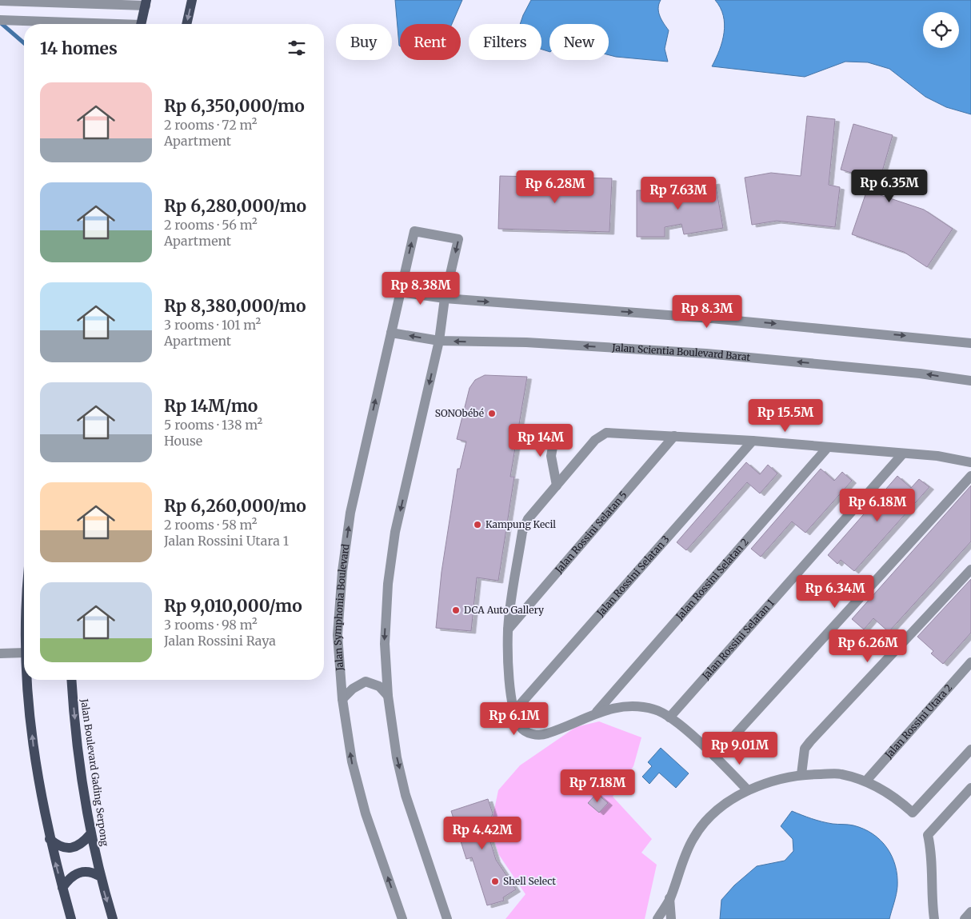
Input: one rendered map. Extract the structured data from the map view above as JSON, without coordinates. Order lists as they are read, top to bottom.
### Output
{
  "streets": {
    "main road": ["Jalan Boulevard Gading Serpong"],
    "street": [
      "Jalan Scientia Boulevard Barat",
      "Jalan Rossini Selatan 5",
      "Jalan Rossini Selatan 3",
      "Jalan Rossini Selatan 2",
      "Jalan Symphonia Boulevard",
      "Jalan Rossini Selatan 1",
      "Jalan Rossini Utara 2"
    ]
  },
  "crossings": [
    ["Jalan Scientia Boulevard Barat", "Jalan Symphonia Boulevard"]
  ],
  "places": [
    "SONObébé",
    "Kampung Kecil",
    "DCA Auto Gallery",
    "Shell Select"
  ],
  "page": {
    "chip": [
      "Buy",
      "Rent",
      "Filters",
      "New"
    ],
    "heading": "14 homes",
    "list": [
      {
        "name": "Rp 6,350,000/mo",
        "note": "2 rooms · 72 m² · Apartment"
      },
      {
        "name": "Rp 6,280,000/mo",
        "note": "2 rooms · 56 m² · Apartment"
      },
      {
        "name": "Rp 8,380,000/mo",
        "note": "3 rooms · 101 m² · Apartment"
      },
      {
        "name": "Rp 14M/mo",
        "note": "5 rooms · 138 m² · House"
      },
      {
        "name": "Rp 6,260,000/mo",
        "note": "2 rooms · 58 m² · Jalan Rossini Utara 1"
      },
      {
        "name": "Rp 9,010,000/mo",
        "note": "3 rooms · 98 m² · Jalan Rossini Raya"
      }
    ],
    "price": [
      "Rp 6.35M",
      "Rp 6.28M",
      "Rp 7.63M",
      "Rp 8.38M",
      "Rp 8.3M",
      "Rp 15.5M",
      "Rp 14M",
      "Rp 6.18M",
      "Rp 6.34M",
      "Rp 6.26M",
      "Rp 6.1M",
      "Rp 9.01M",
      "Rp 7.18M",
      "Rp 4.42M"
    ]
  }
}
